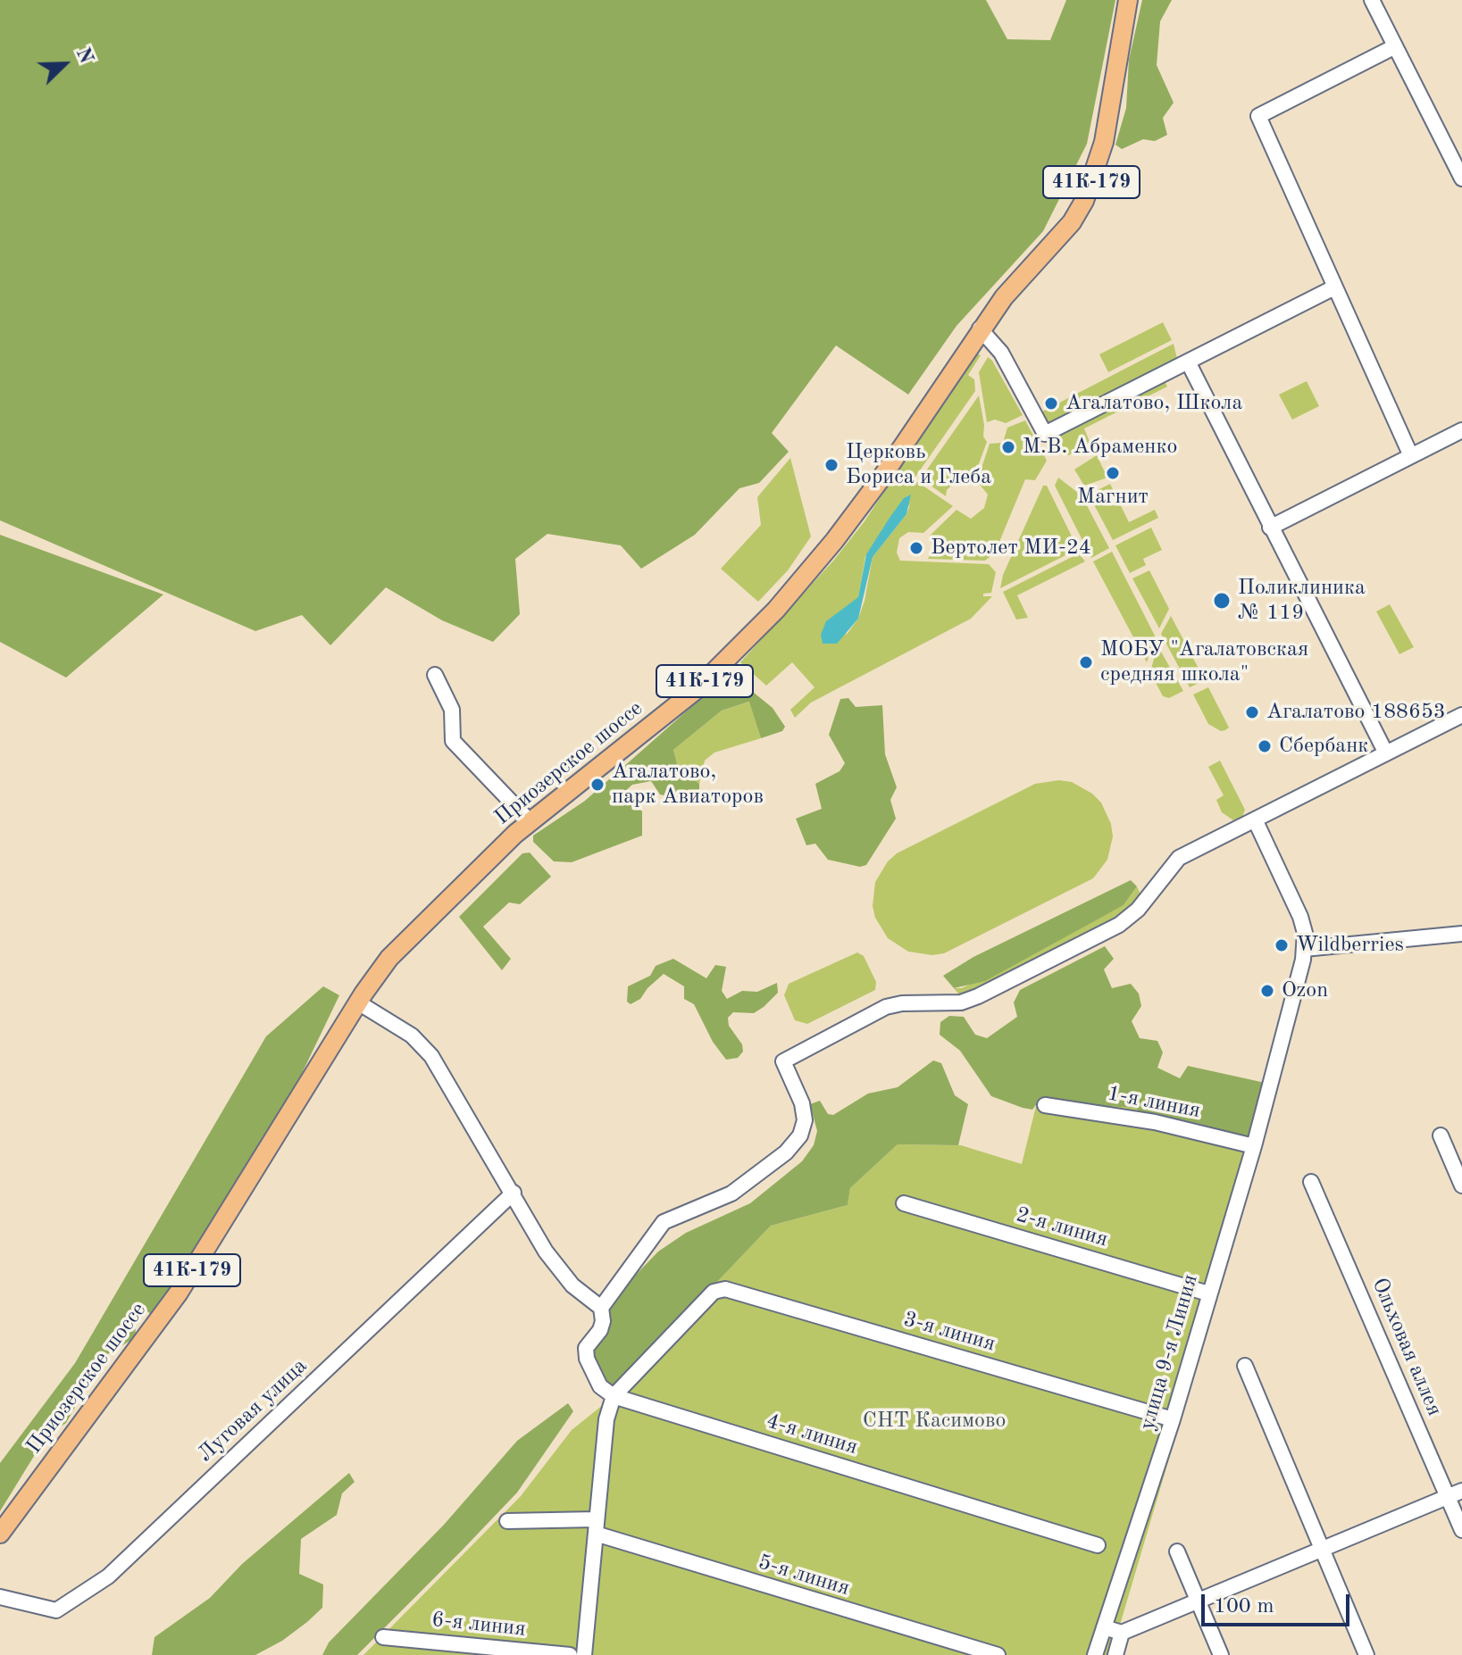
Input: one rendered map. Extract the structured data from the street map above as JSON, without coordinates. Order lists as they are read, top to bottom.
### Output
{
  "streets": {
    "main road": ["41К-179", "Приозерское шоссе"],
    "street": [
      "1-я линия",
      "2-я линия",
      "3-я линия",
      "Ольховая аллея",
      "улица 9-я Линия",
      "Луговая улица",
      "4-я линия",
      "5-я линия",
      "6-я линия"
    ]
  },
  "crossings": [
    ["1-я линия", "улица 9-я Линия"],
    ["2-я линия", "улица 9-я Линия"],
    ["3-я линия", "улица 9-я Линия"],
    ["3-я линия", "4-я линия"]
  ],
  "parks": ["СНТ Касимово"],
  "places": [
    "Агалатово, Школа",
    "М.В. Абраменко",
    "Церковь Бориса и Глеба",
    "Магнит",
    "Вертолет МИ-24",
    "Поликлиника № 119",
    "МОБУ \"Агалатовская средняя школа\"",
    "Агалатово 188653",
    "Сбербанк",
    "Агалатово, парк Авиаторов",
    "Wildberries",
    "Ozon"
  ],
  "scale_bar": "100 m",
  "north": "top right"
}
